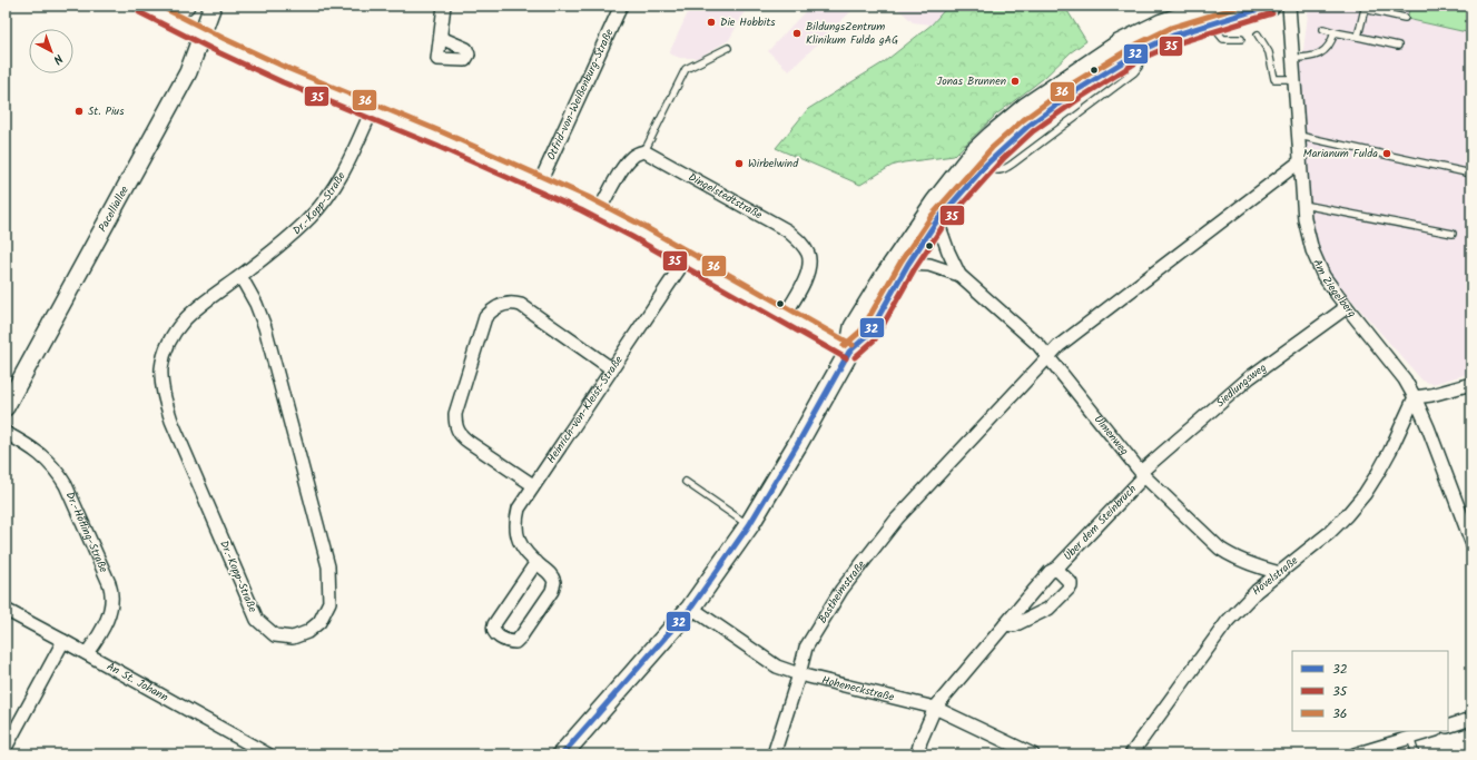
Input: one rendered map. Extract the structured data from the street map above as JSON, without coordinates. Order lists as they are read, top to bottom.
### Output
{
  "streets": {
    "main road": ["Pacelliallee"],
    "street": [
      "Otfrid-von-Weißenburg-Straße",
      "Dingelstedtstraße",
      "Dr.-Kopp-Straße",
      "Am Ziegelberg",
      "Siedlungsweg",
      "Heinrich-von-Kleist-Straße",
      "Ulmenweg",
      "Über dem Steinbruch",
      "Dr.-Höfling-Straße",
      "Hövelstraße",
      "Bastheimstraße",
      "An St. Johann",
      "Hoheneckstraße"
    ]
  },
  "crossings": [
    ["Am Ziegelberg", "Siedlungsweg"],
    ["Am Ziegelberg", "Hövelstraße"],
    ["Am Ziegelberg", "Bastheimstraße"],
    ["Siedlungsweg", "Ulmenweg"],
    ["Siedlungsweg", "Über dem Steinbruch"],
    ["Ulmenweg", "Über dem Steinbruch"],
    ["Ulmenweg", "Hövelstraße"],
    ["Ulmenweg", "Bastheimstraße"],
    ["Über dem Steinbruch", "Hoheneckstraße"],
    ["Dr.-Höfling-Straße", "An St. Johann"],
    ["Bastheimstraße", "Hoheneckstraße"]
  ],
  "places": [
    "Die Hobbits",
    "BildungsZentrum Klinikum Fulda gAG",
    "Jonas Brunnen",
    "St. Pius",
    "Marianum Fulda",
    "Wirbelwind"
  ],
  "lines": ["transit line 32", "transit line 36", "transit line 35"],
  "legend": ["32", "35", "36"],
  "north": "bottom right"
}
